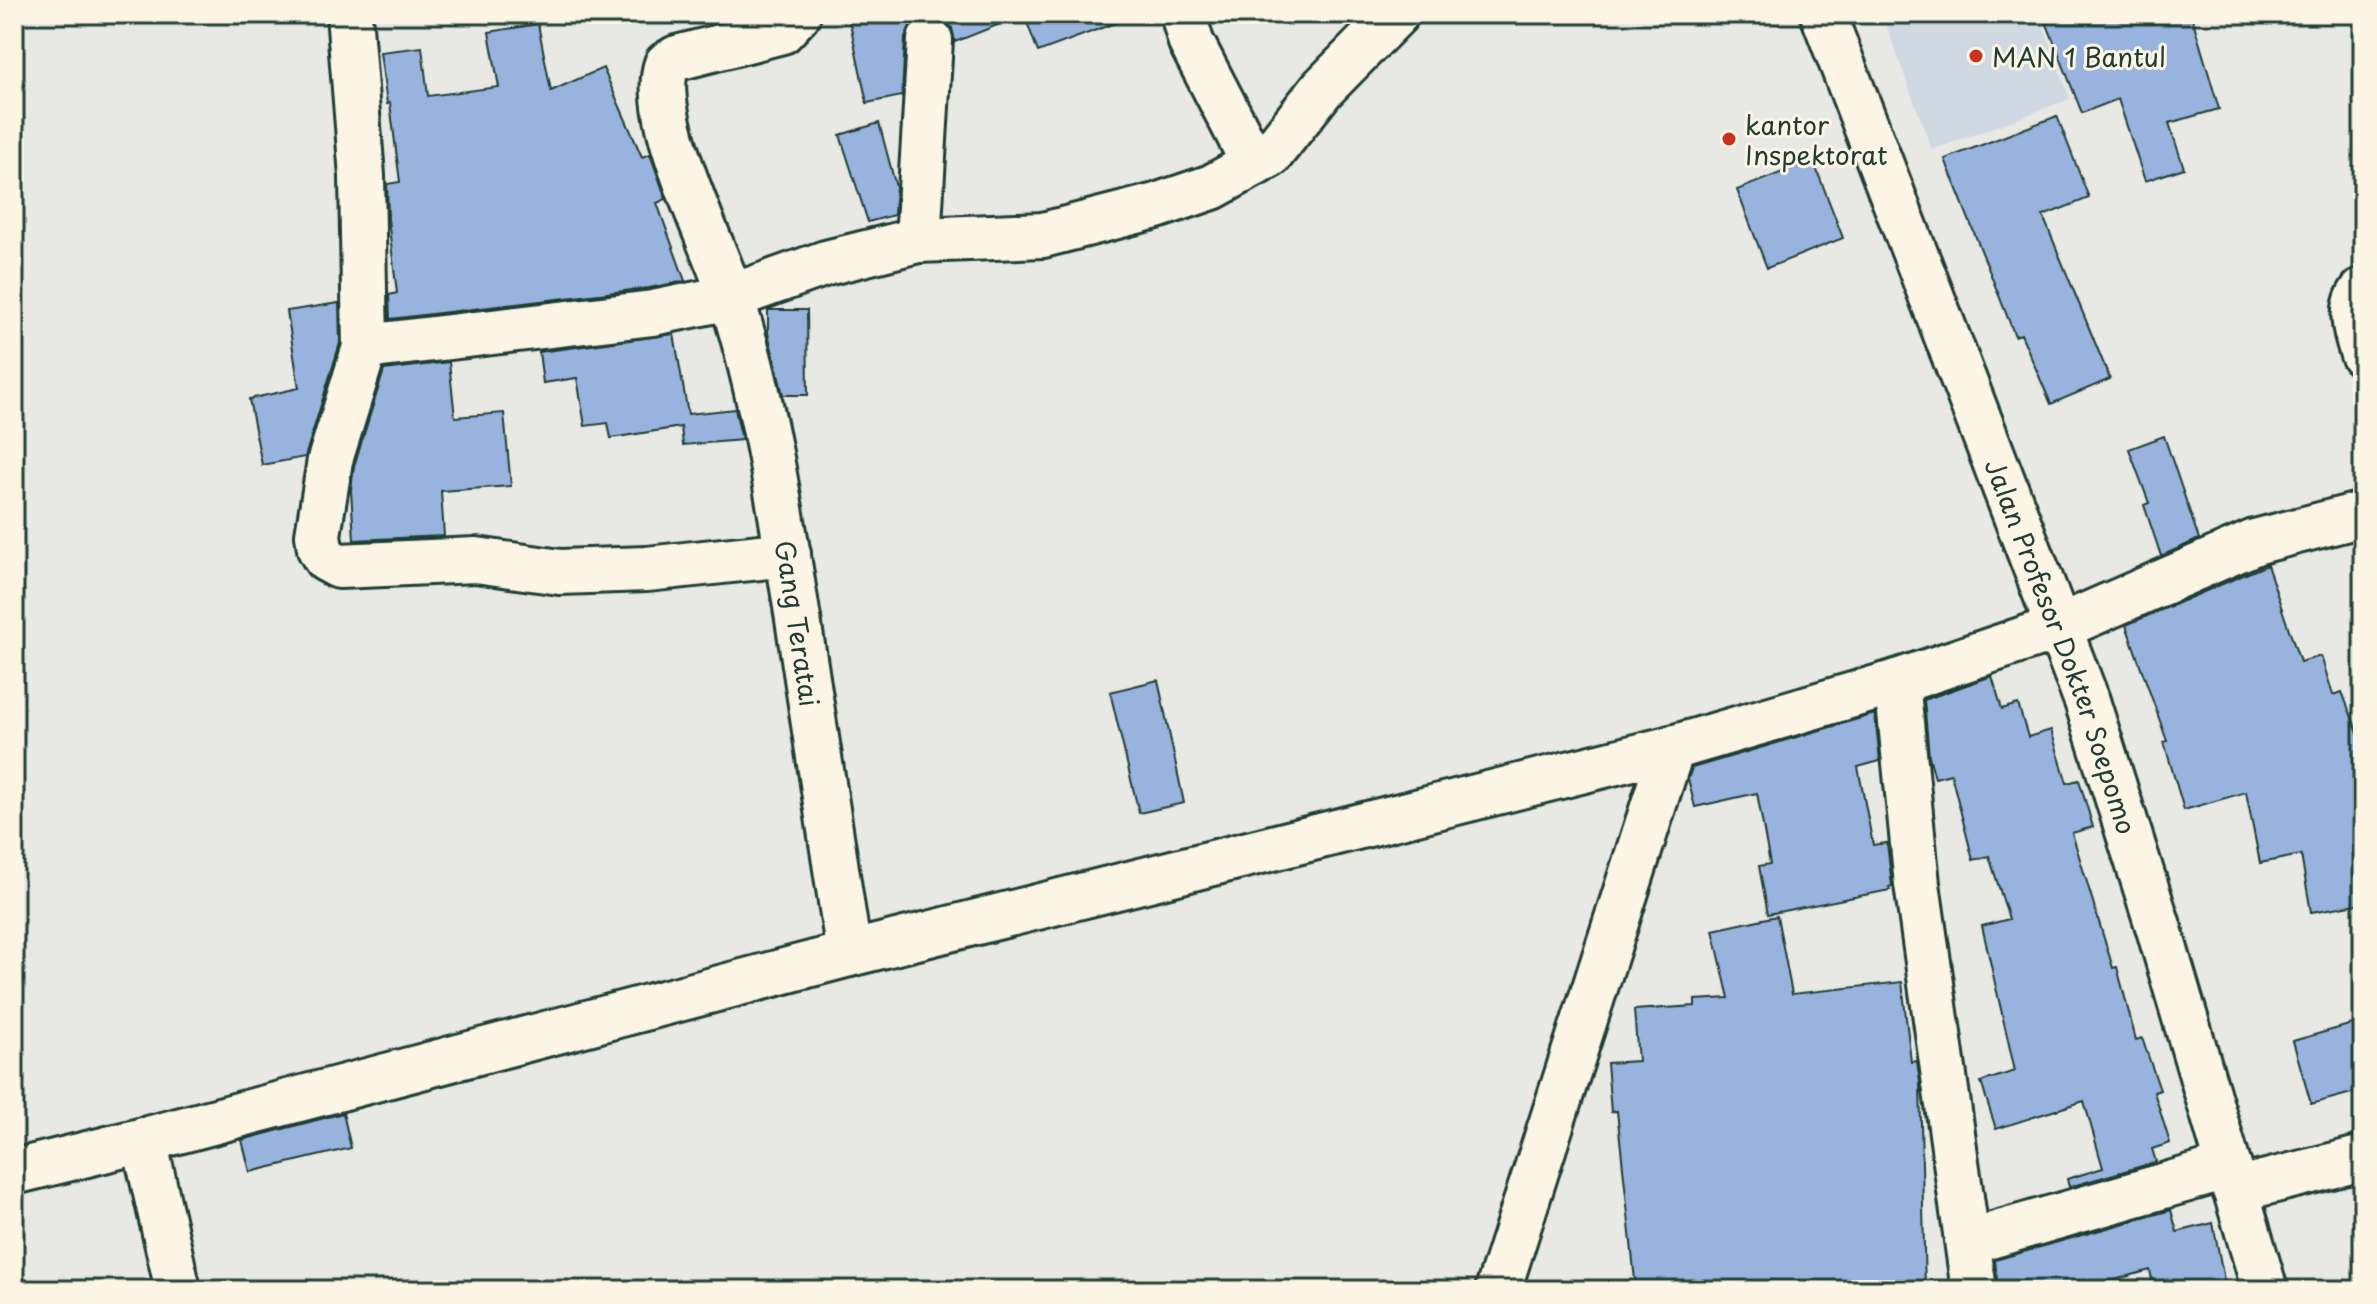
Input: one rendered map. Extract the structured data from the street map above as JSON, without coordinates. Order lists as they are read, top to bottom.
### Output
{
  "streets": {
    "street": ["Gang Teratai", "Jalan Profesor Dokter Soepomo"]
  },
  "places": ["MAN 1 Bantul", "kantor Inspektorat"]
}
